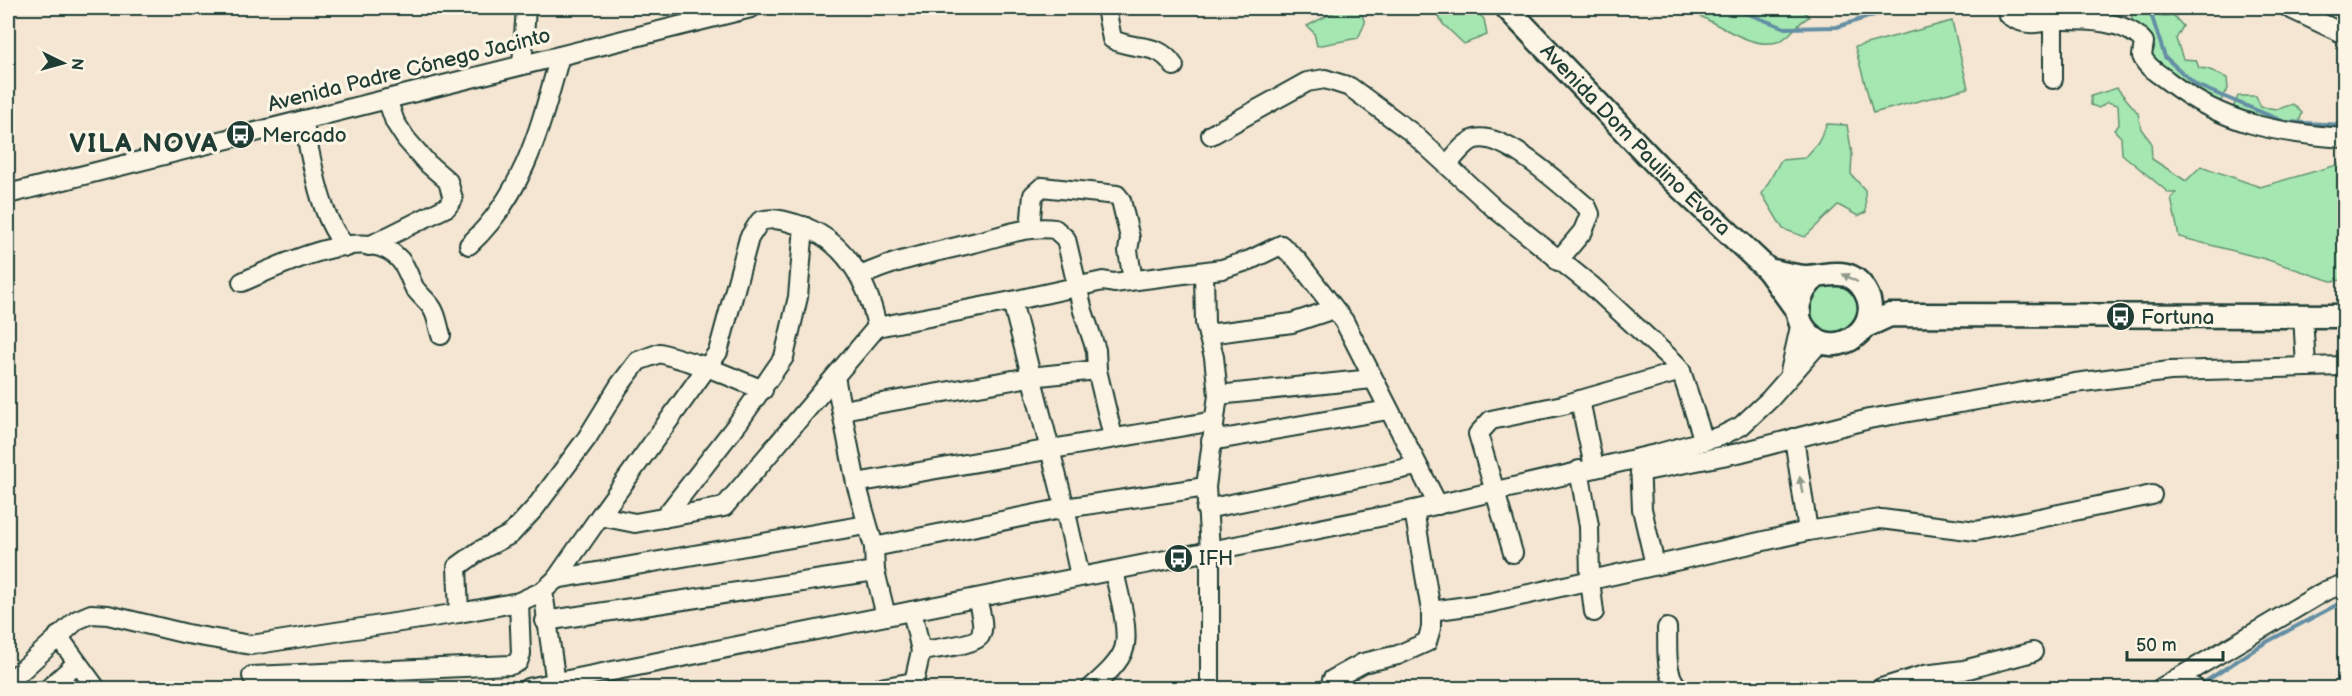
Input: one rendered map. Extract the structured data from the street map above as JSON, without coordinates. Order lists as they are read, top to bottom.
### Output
{
  "streets": {
    "main road": ["Avenida Dom Paulino Évora"],
    "street": ["Avenida Padre Cónego Jacinto"]
  },
  "districts": ["VILA NOVA"],
  "places": {
    "bus stop": ["Mercado", "Fortuna", "IFH"]
  },
  "scale_bar": "50 m",
  "north": "right"
}
